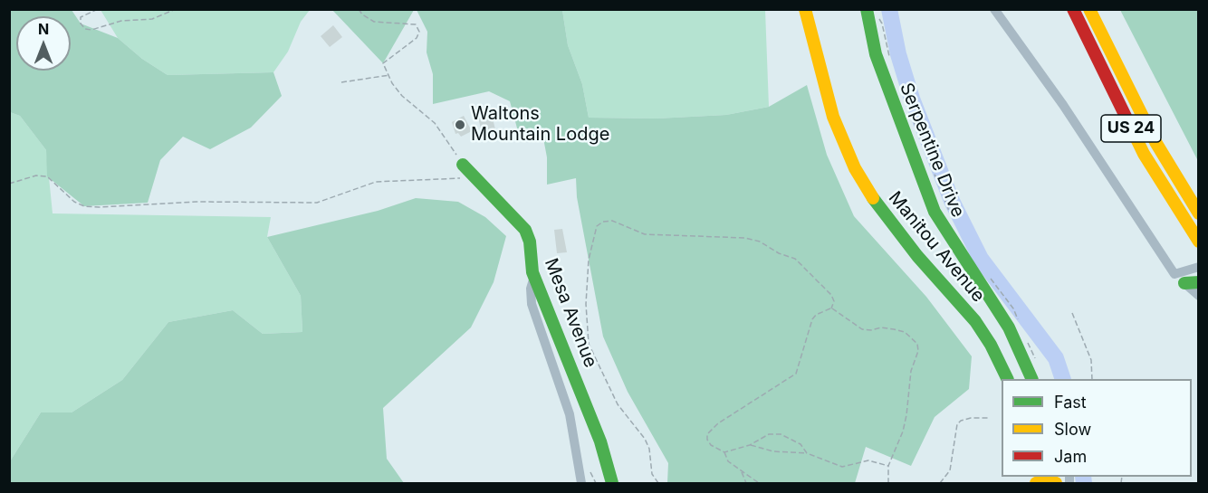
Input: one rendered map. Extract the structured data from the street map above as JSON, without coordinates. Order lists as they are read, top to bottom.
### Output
{
  "streets": {
    "main road": [
      "US 24",
      "Serpentine Drive",
      "Manitou Avenue",
      "Mesa Avenue"
    ]
  },
  "places": ["Waltons Mountain Lodge"],
  "legend": ["Fast", "Slow", "Jam"],
  "north": "top"
}
